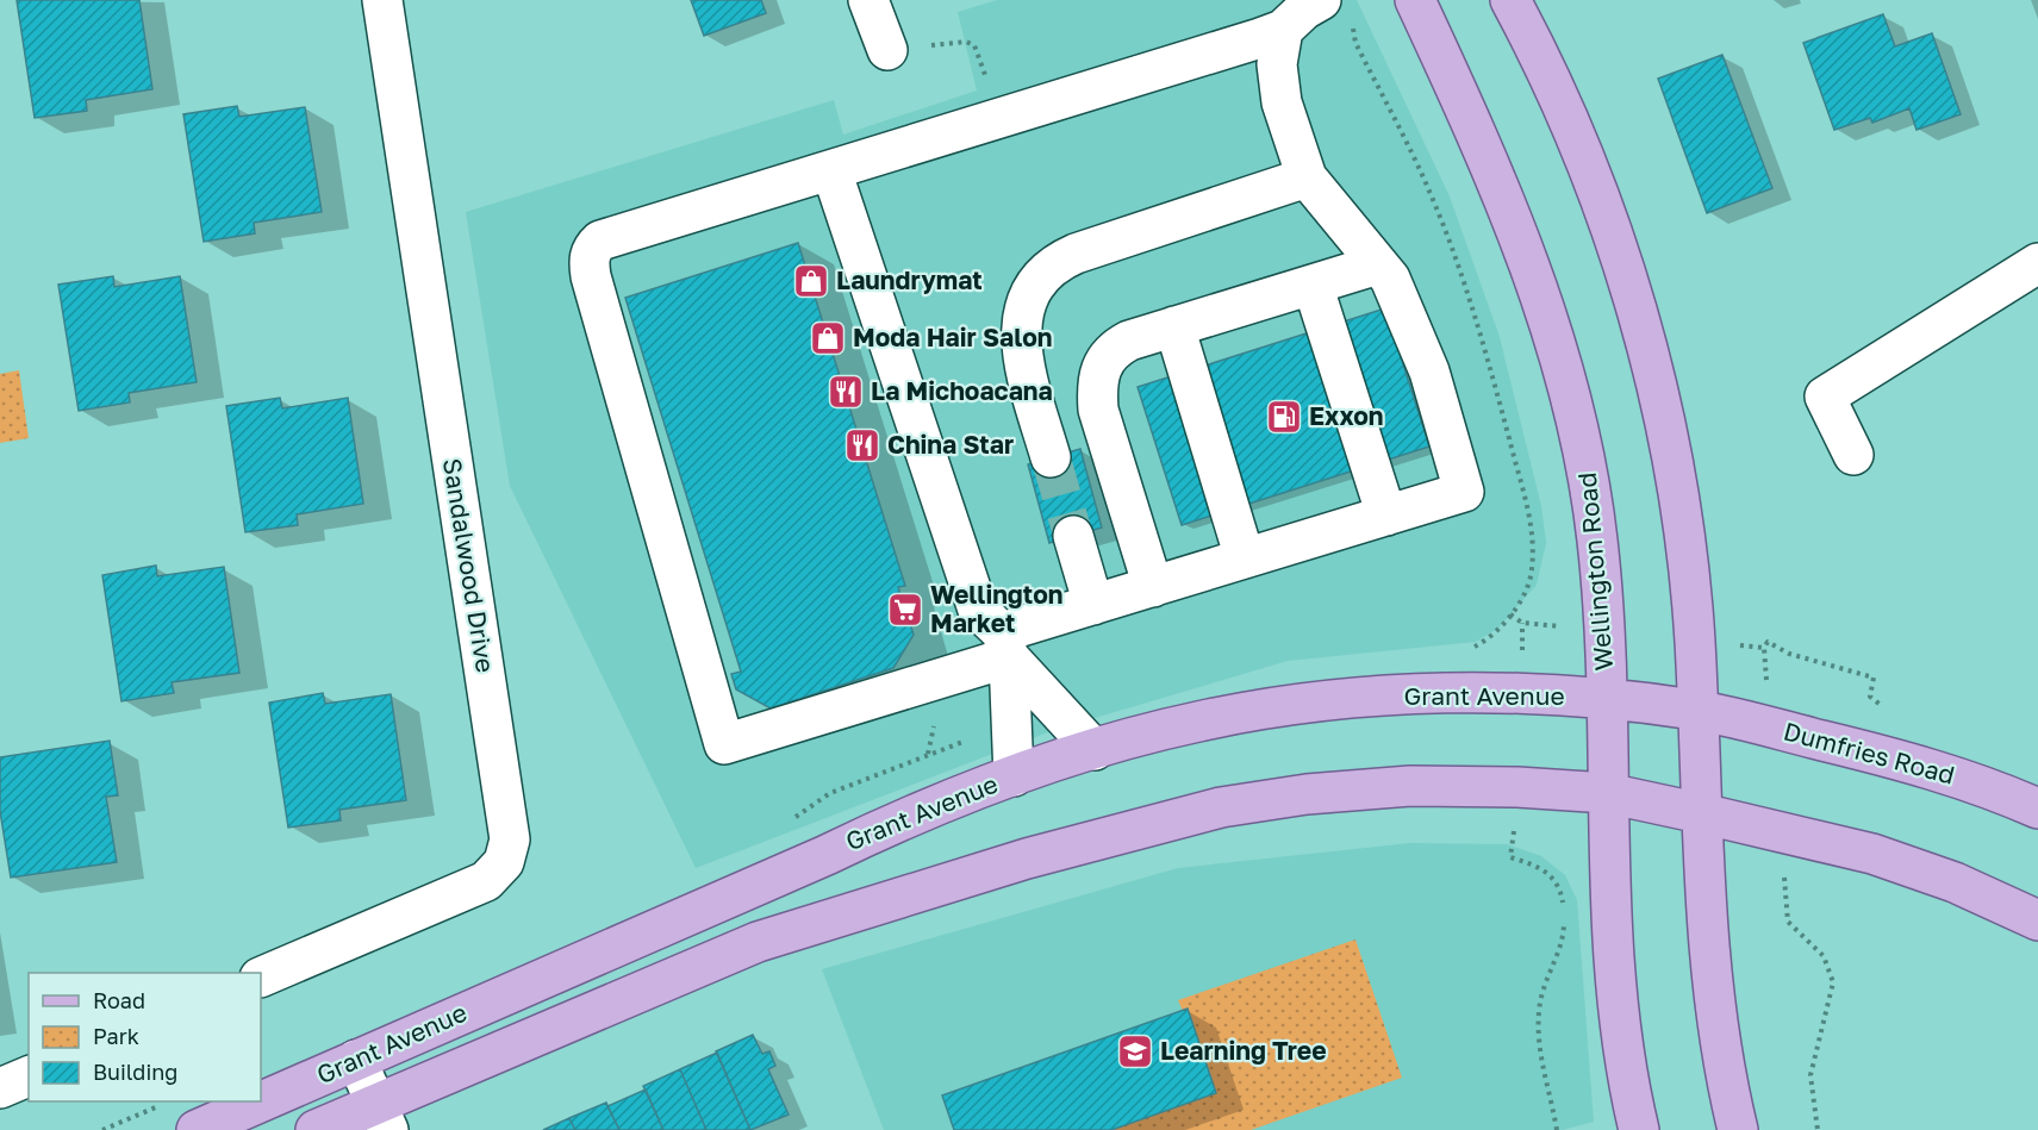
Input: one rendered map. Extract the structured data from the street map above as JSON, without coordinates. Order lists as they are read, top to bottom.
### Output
{
  "streets": {
    "main road": ["Wellington Road", "Grant Avenue", "Dumfries Road"],
    "street": ["Sandalwood Drive"]
  },
  "crossings": [
    ["Wellington Road", "Grant Avenue"],
    ["Grant Avenue", "Dumfries Road"]
  ],
  "places": {
    "shop": ["Laundrymat", "Moda Hair Salon"],
    "restaurant": ["La Michoacana", "China Star"],
    "fuel station": ["Exxon"],
    "supermarket": ["Wellington Market"],
    "school or university": ["Learning Tree"]
  },
  "legend": ["Road", "Park", "Building"]
}
